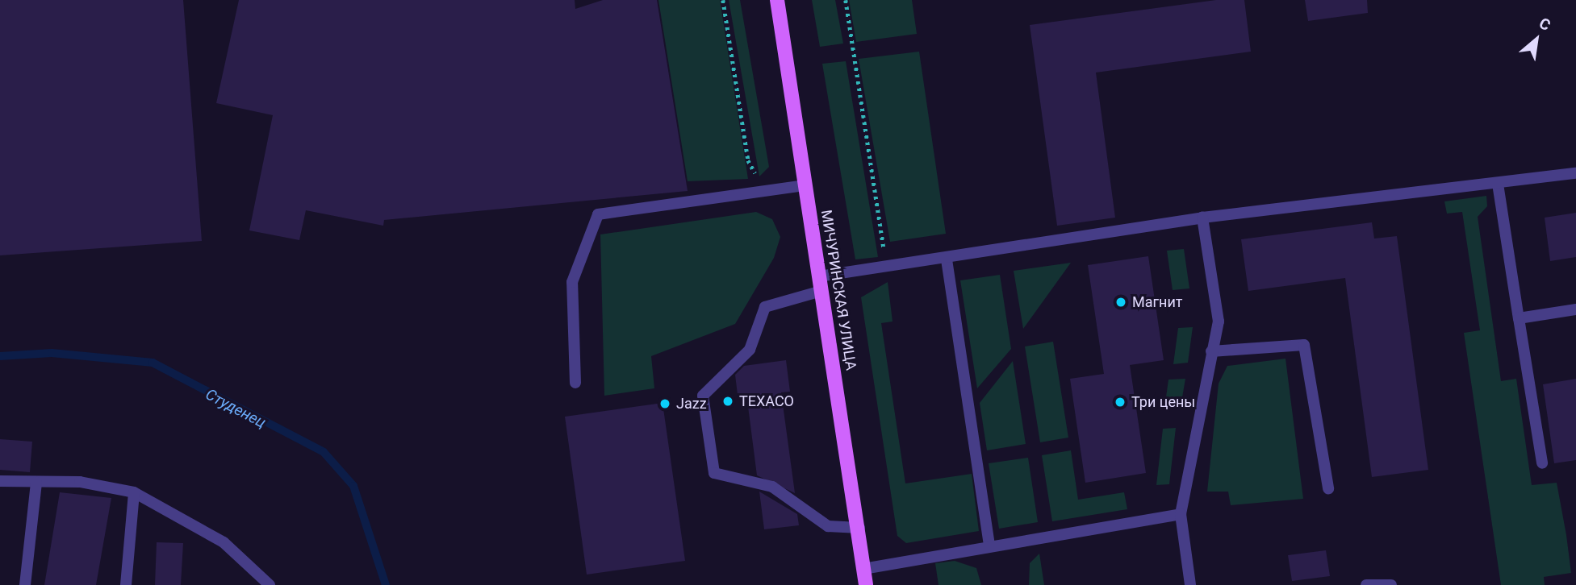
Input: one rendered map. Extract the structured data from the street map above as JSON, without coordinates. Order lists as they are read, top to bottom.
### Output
{
  "streets": {
    "main road": ["МИЧУРИНСКАЯ УЛИЦА"]
  },
  "water": ["Студенец"],
  "places": [
    "Магнит",
    "ТЕХАСО",
    "Три цены",
    "Jazz"
  ],
  "north": "top right"
}
